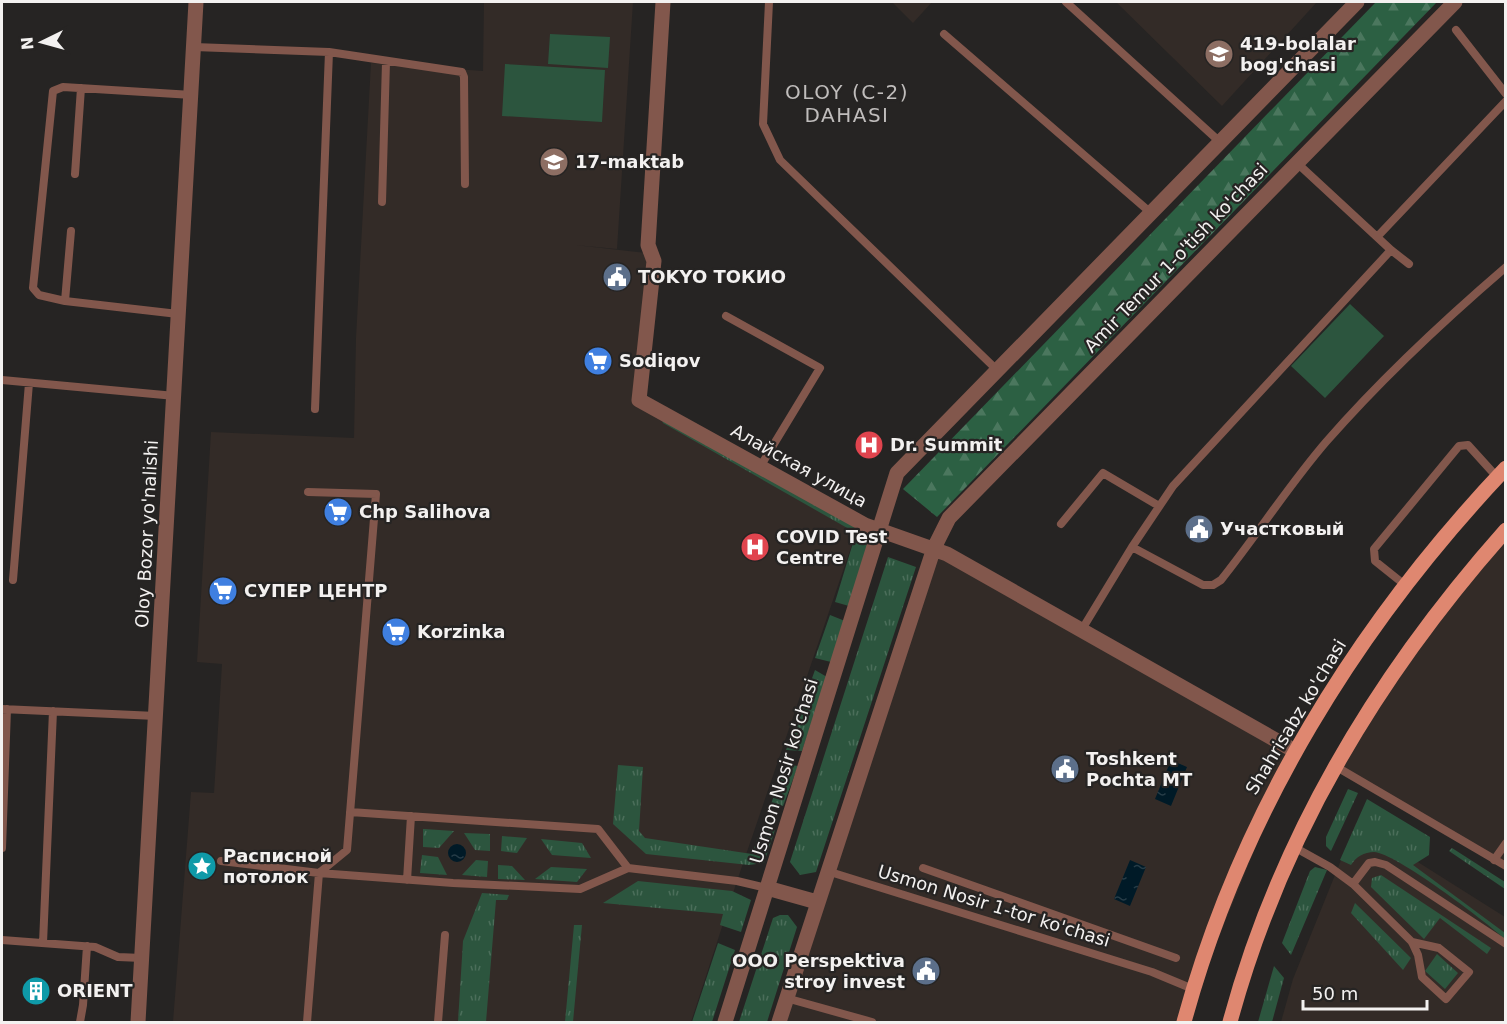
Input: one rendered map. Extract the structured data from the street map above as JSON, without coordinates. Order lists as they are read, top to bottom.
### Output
{
  "streets": {
    "main road": ["Shahrisabz ko'chasi"],
    "street": [
      "Amir Temur 1-o'tish ko'chasi",
      "Алайская улица",
      "Oloy Bozor yo'nalishi",
      "Usmon Nosir ko'chasi"
    ],
    "lane": ["Usmon Nosir 1-tor ko'chasi"]
  },
  "crossings": [
    ["Amir Temur 1-o'tish ko'chasi", "Алайская улица"],
    ["Алайская улица", "Shahrisabz ko'chasi"],
    ["Алайская улица", "Usmon Nosir ko'chasi"],
    ["Shahrisabz ko'chasi", "Usmon Nosir 1-tor ko'chasi"]
  ],
  "districts": ["OLOY (C-2) DAHASI"],
  "places": {
    "school or university": ["419-bolalar bog'chasi", "17-maktab"],
    "public building": [
      "TOKYO ТОКИО",
      "Участковый",
      "Toshkent Pochta MT",
      "ООО Perspektiva stroy invest"
    ],
    "supermarket": [
      "Sodiqov",
      "Chp Salihova",
      "СУПЕР ЦЕНТР",
      "Korzinka"
    ],
    "hospital": ["Dr. Summit", "COVID Test Centre"],
    "place": ["Расписной потолок"],
    "building": ["ORIENT"]
  },
  "scale_bar": "50 m",
  "north": "left"
}
